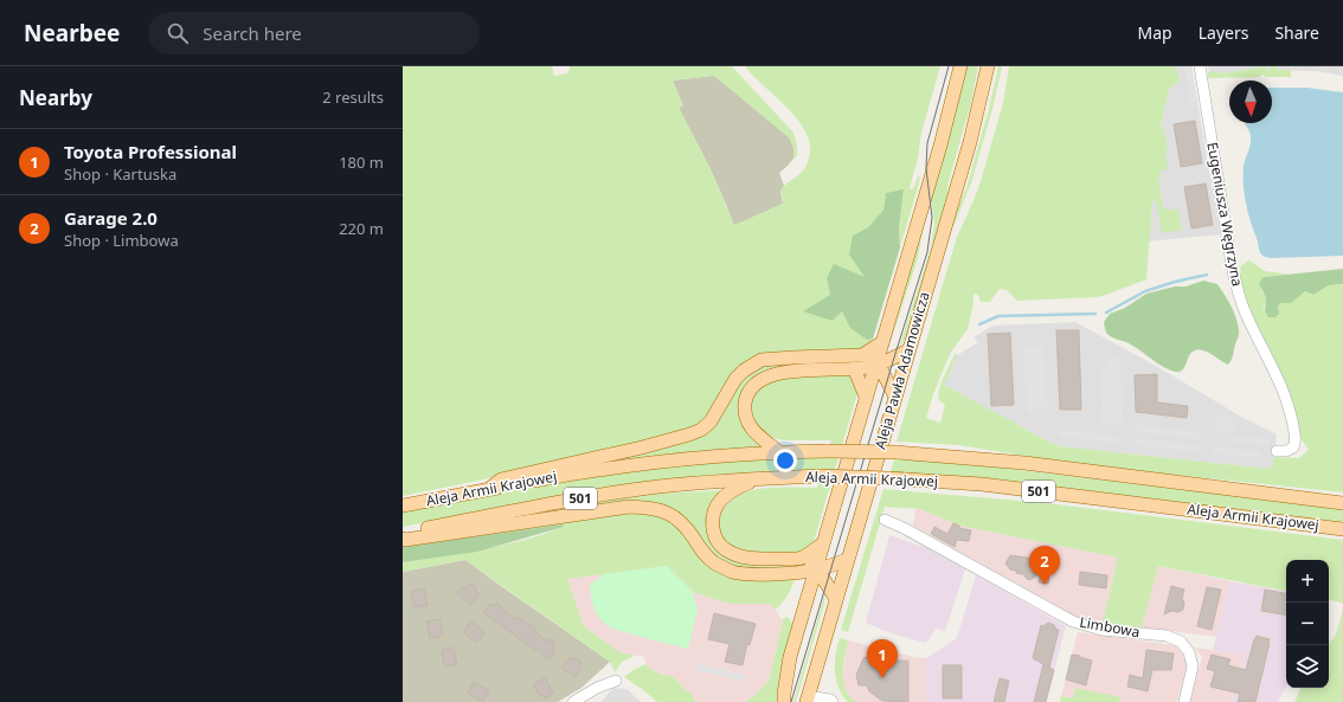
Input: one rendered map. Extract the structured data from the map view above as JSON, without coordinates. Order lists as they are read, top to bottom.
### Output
{
  "streets": {
    "main road": ["Aleja Pawła Adamowicza", "Aleja Armii Krajowej", "501"],
    "street": ["Eugeniusza Węgrzyna", "Limbowa"]
  },
  "north": "bottom",
  "page": {
    "header": "Nearbee",
    "search": "Search here",
    "nav": ["Map", "Layers", "Share"],
    "heading": ["Nearby", "2 results"],
    "list": [
      {
        "mark": "1",
        "name": "Toyota Professional",
        "note": "Shop · Kartuska",
        "value": "180 m"
      },
      {
        "mark": "2",
        "name": "Garage 2.0",
        "note": "Shop · Limbowa",
        "value": "220 m"
      }
    ],
    "pins": ["2", "1"],
    "map_buttons": ["+", "−"]
  }
}
